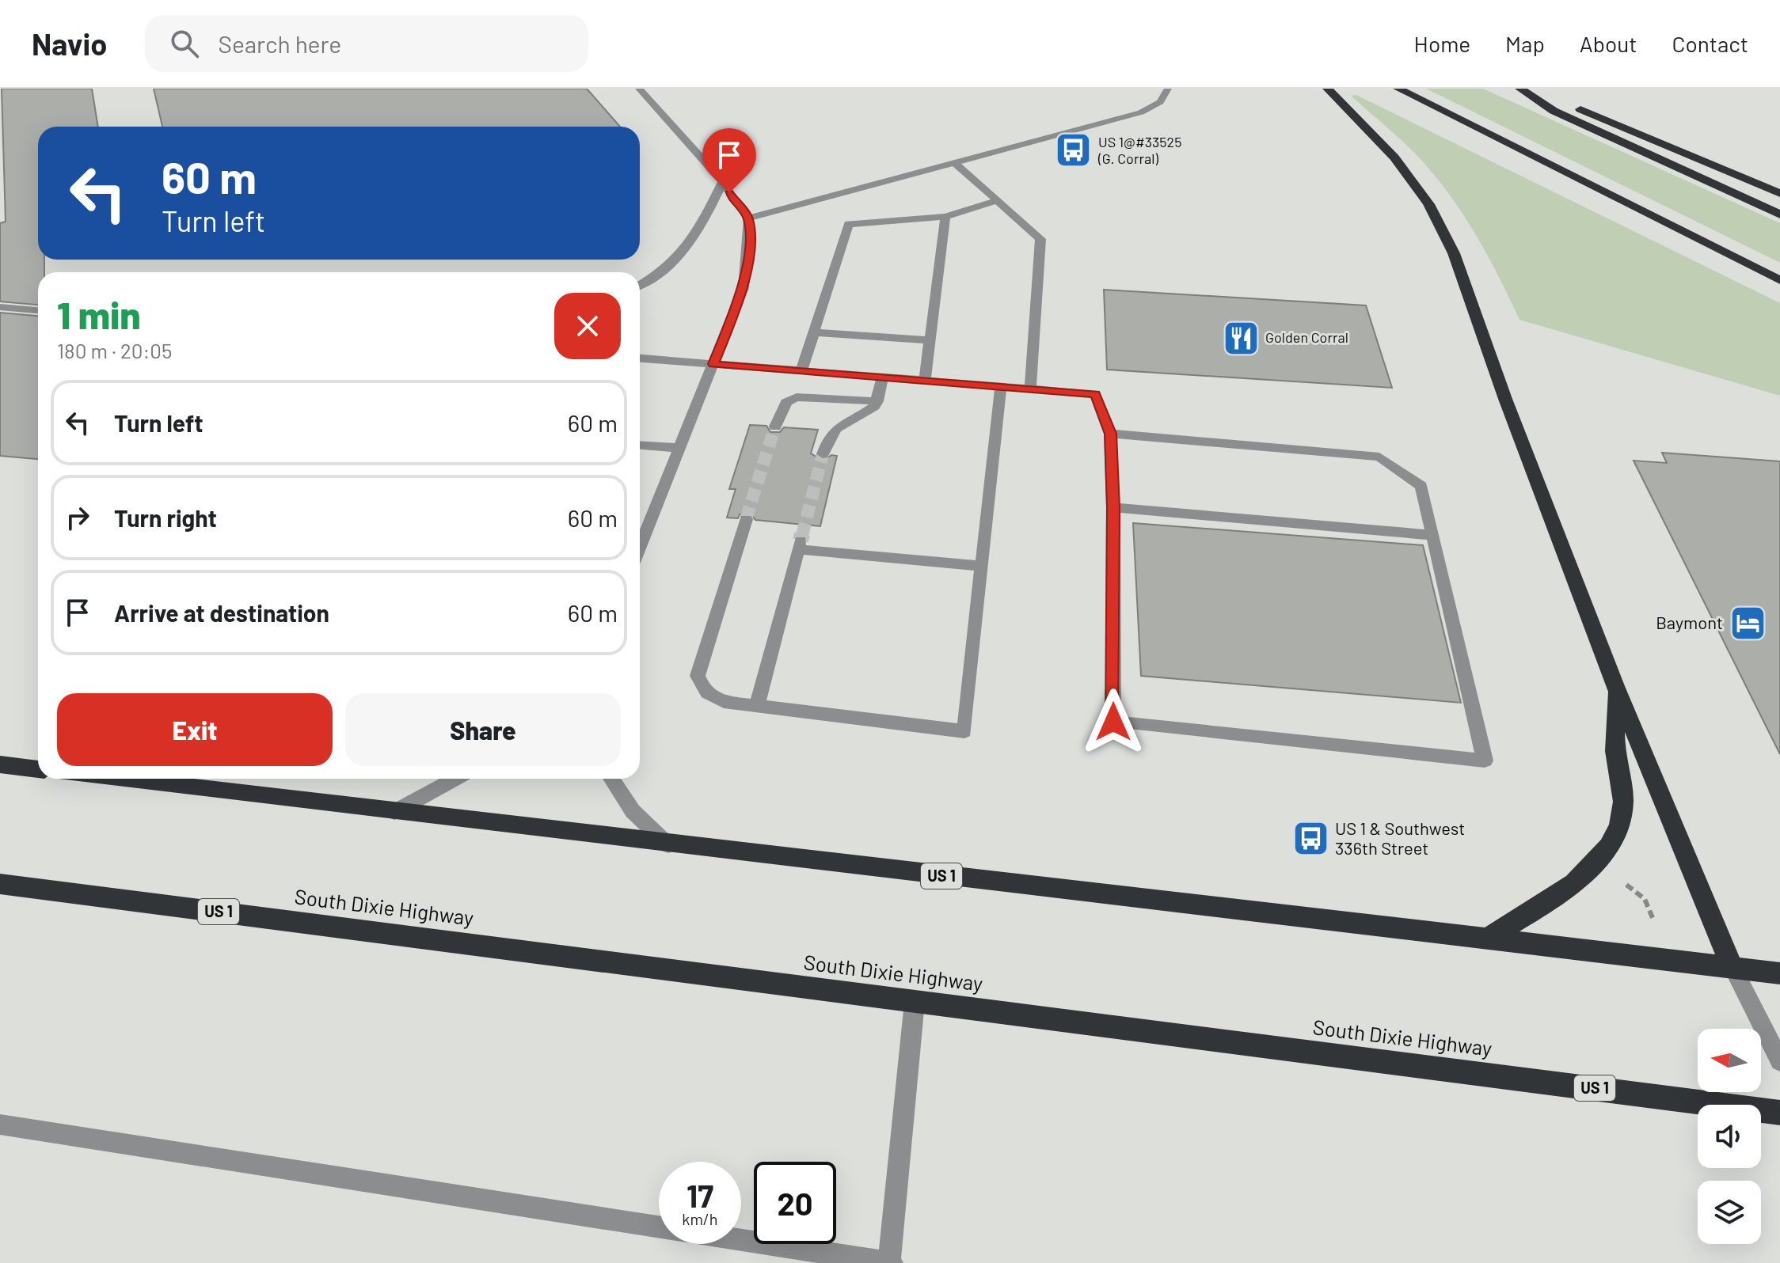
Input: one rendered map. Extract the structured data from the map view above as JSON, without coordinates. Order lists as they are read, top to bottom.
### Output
{
  "streets": {
    "highway": ["US 1", "South Dixie Highway"]
  },
  "places": {
    "bus stop": ["US 1@#33525 (G. Corral)", "US 1 & Southwest 336th Street"],
    "restaurant": ["Golden Corral"],
    "hotel": ["Baymont"]
  },
  "north": "left",
  "page": {
    "header": "Navio",
    "search": "Search here",
    "nav": [
      "Home",
      "Map",
      "About",
      "Contact"
    ],
    "turn": ["60 m", "Turn left"],
    "heading": ["1 min", "180 m · 20:05"],
    "list": [
      {
        "name": "Turn left",
        "value": "60 m"
      },
      {
        "name": "Turn right",
        "value": "60 m"
      },
      {
        "name": "Arrive at destination",
        "value": "60 m"
      }
    ],
    "buttons": ["Exit", "Share"],
    "speed": "17 km/h",
    "limit": "20"
  }
}
